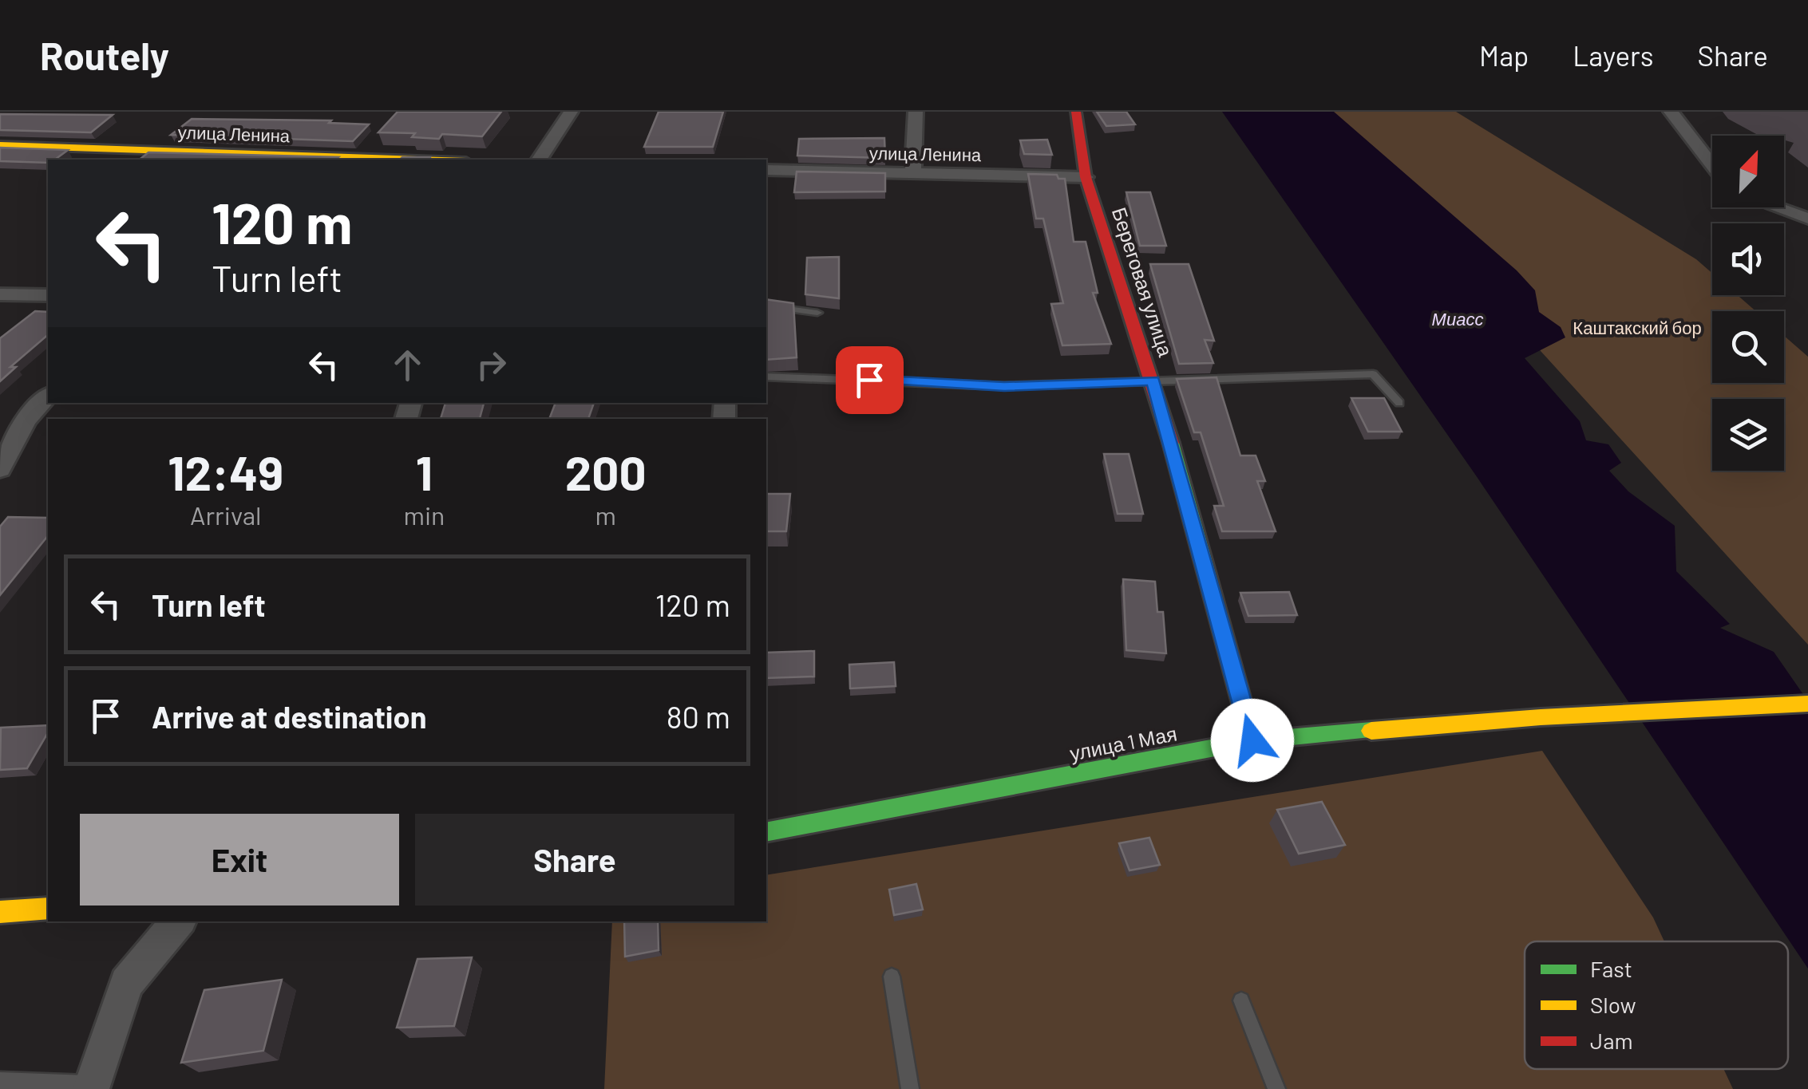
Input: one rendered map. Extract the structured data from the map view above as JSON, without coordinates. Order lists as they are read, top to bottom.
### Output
{
  "streets": {
    "street": ["улица Ленина", "Береговая улица", "улица 1 Мая"]
  },
  "crossings": [
    ["улица Ленина", "Береговая улица"],
    ["Береговая улица", "улица 1 Мая"]
  ],
  "water": ["Миасс"],
  "parks": ["Каштакский бор"],
  "legend": ["Fast", "Slow", "Jam"],
  "north": "top right",
  "page": {
    "header": "Routely",
    "nav": ["Map", "Layers", "Share"],
    "turn": ["120 m", "Turn left"],
    "eta": [
      "12:49",
      "Arrival",
      "1",
      "min",
      "200",
      "m"
    ],
    "list": [
      {
        "name": "Turn left",
        "value": "120 m"
      },
      {
        "name": "Arrive at destination",
        "value": "80 m"
      }
    ],
    "buttons": ["Exit", "Share"]
  }
}
